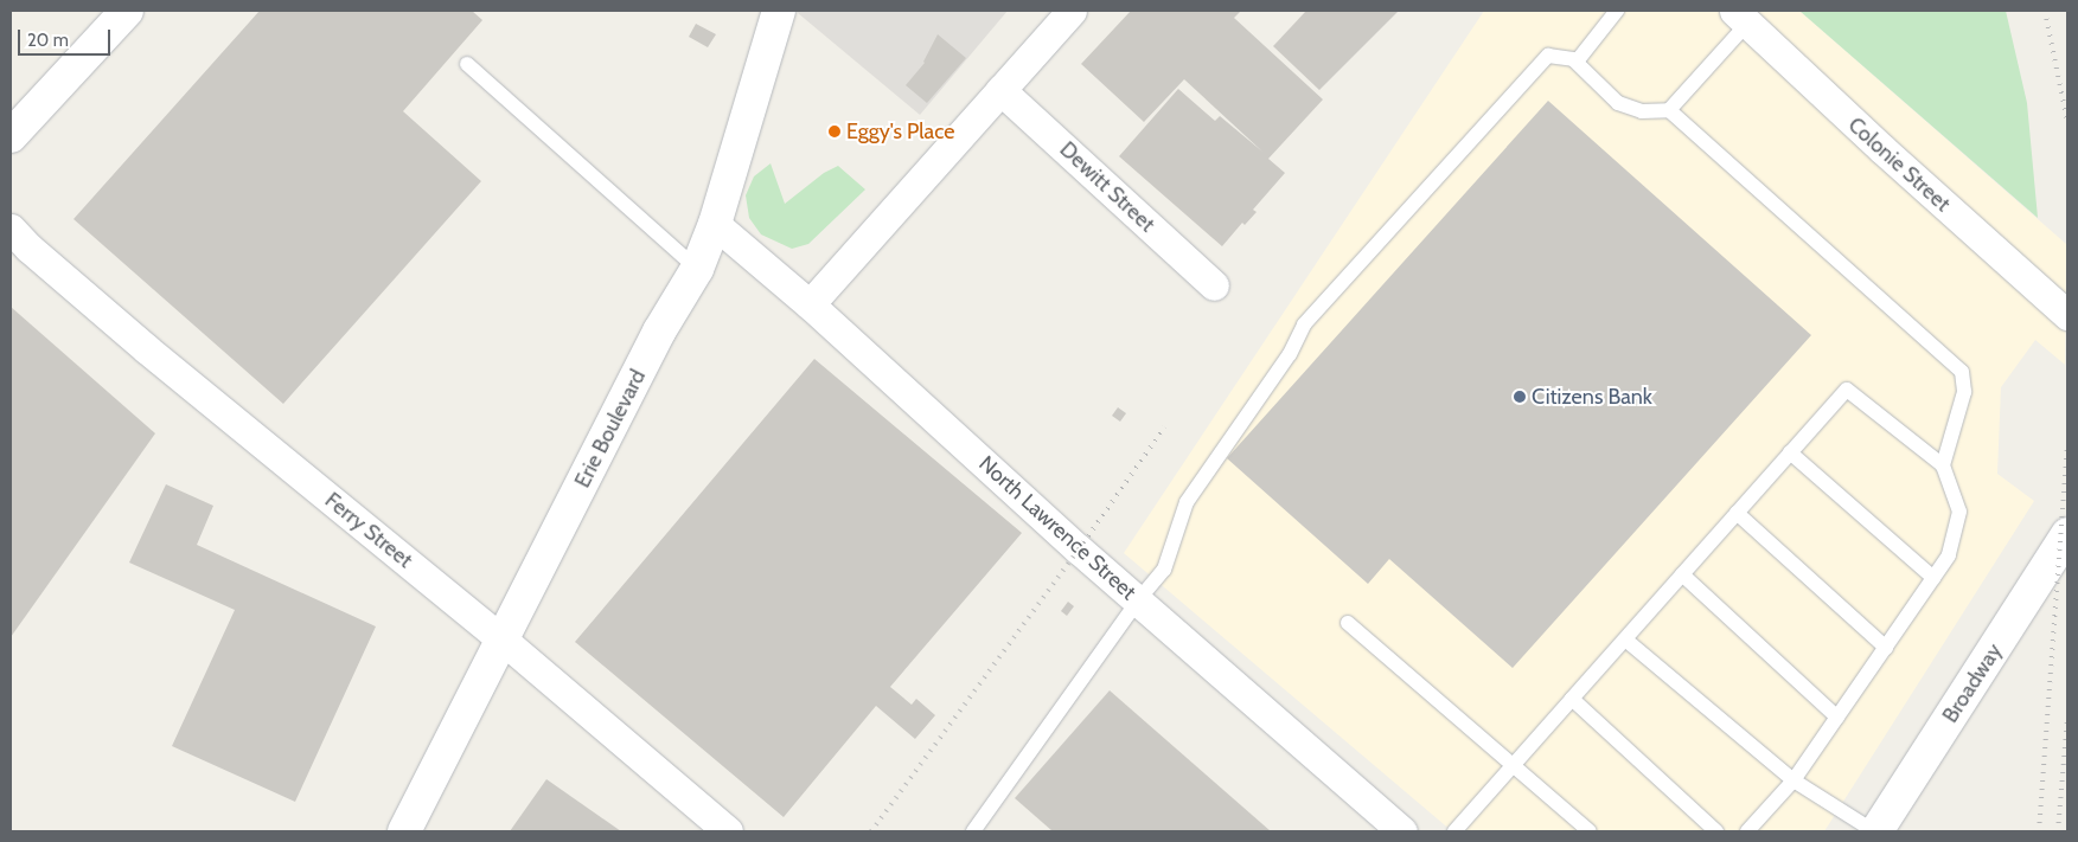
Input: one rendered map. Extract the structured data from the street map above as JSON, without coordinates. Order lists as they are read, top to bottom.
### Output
{
  "streets": {
    "street": [
      "Colonie Street",
      "Dewitt Street",
      "Erie Boulevard",
      "North Lawrence Street",
      "Ferry Street",
      "Broadway"
    ]
  },
  "crossings": [
    ["Erie Boulevard", "North Lawrence Street"],
    ["Erie Boulevard", "Ferry Street"]
  ],
  "places": ["Eggy's Place", "Citizens Bank"],
  "scale_bar": "20 m"
}
